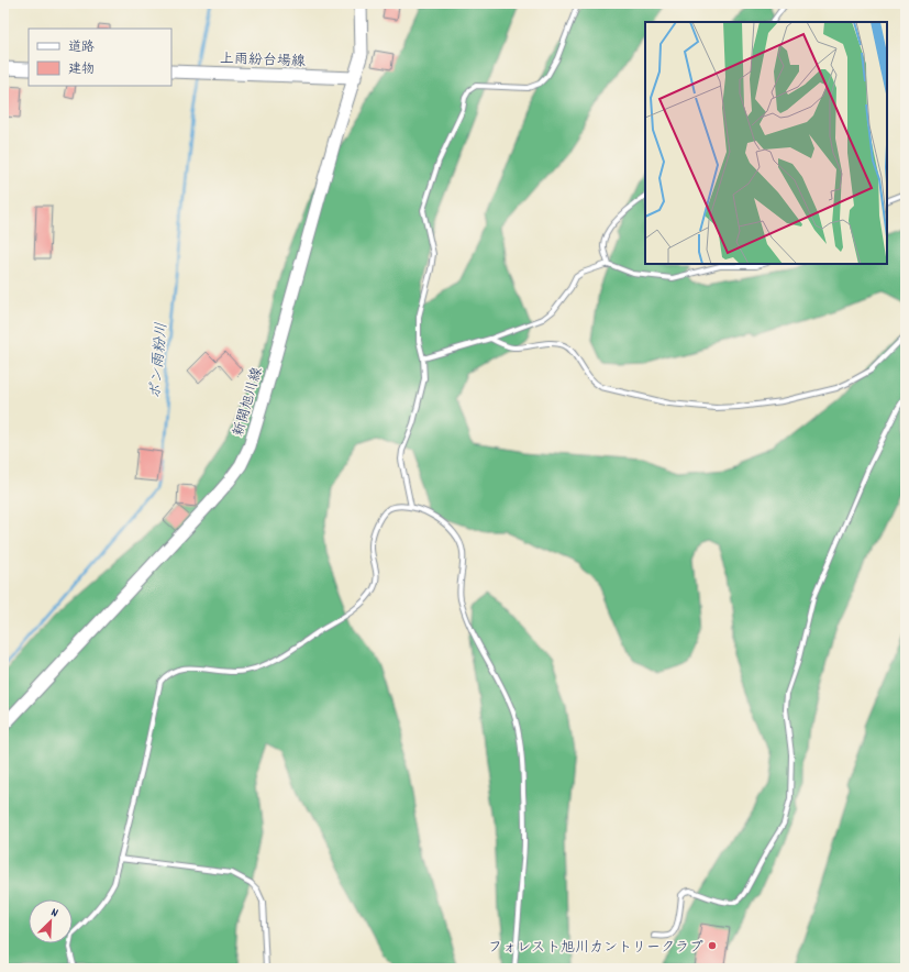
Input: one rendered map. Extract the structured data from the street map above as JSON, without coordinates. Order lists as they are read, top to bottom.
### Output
{
  "streets": {
    "main road": ["上雨紛台場線", "新開旭川線"]
  },
  "crossings": [
    ["上雨紛台場線", "新開旭川線"]
  ],
  "water": ["ポン雨粉川"],
  "places": ["フォレスト旭川カントリークラブ"],
  "legend": ["道路", "建物"],
  "north": "top right"
}
